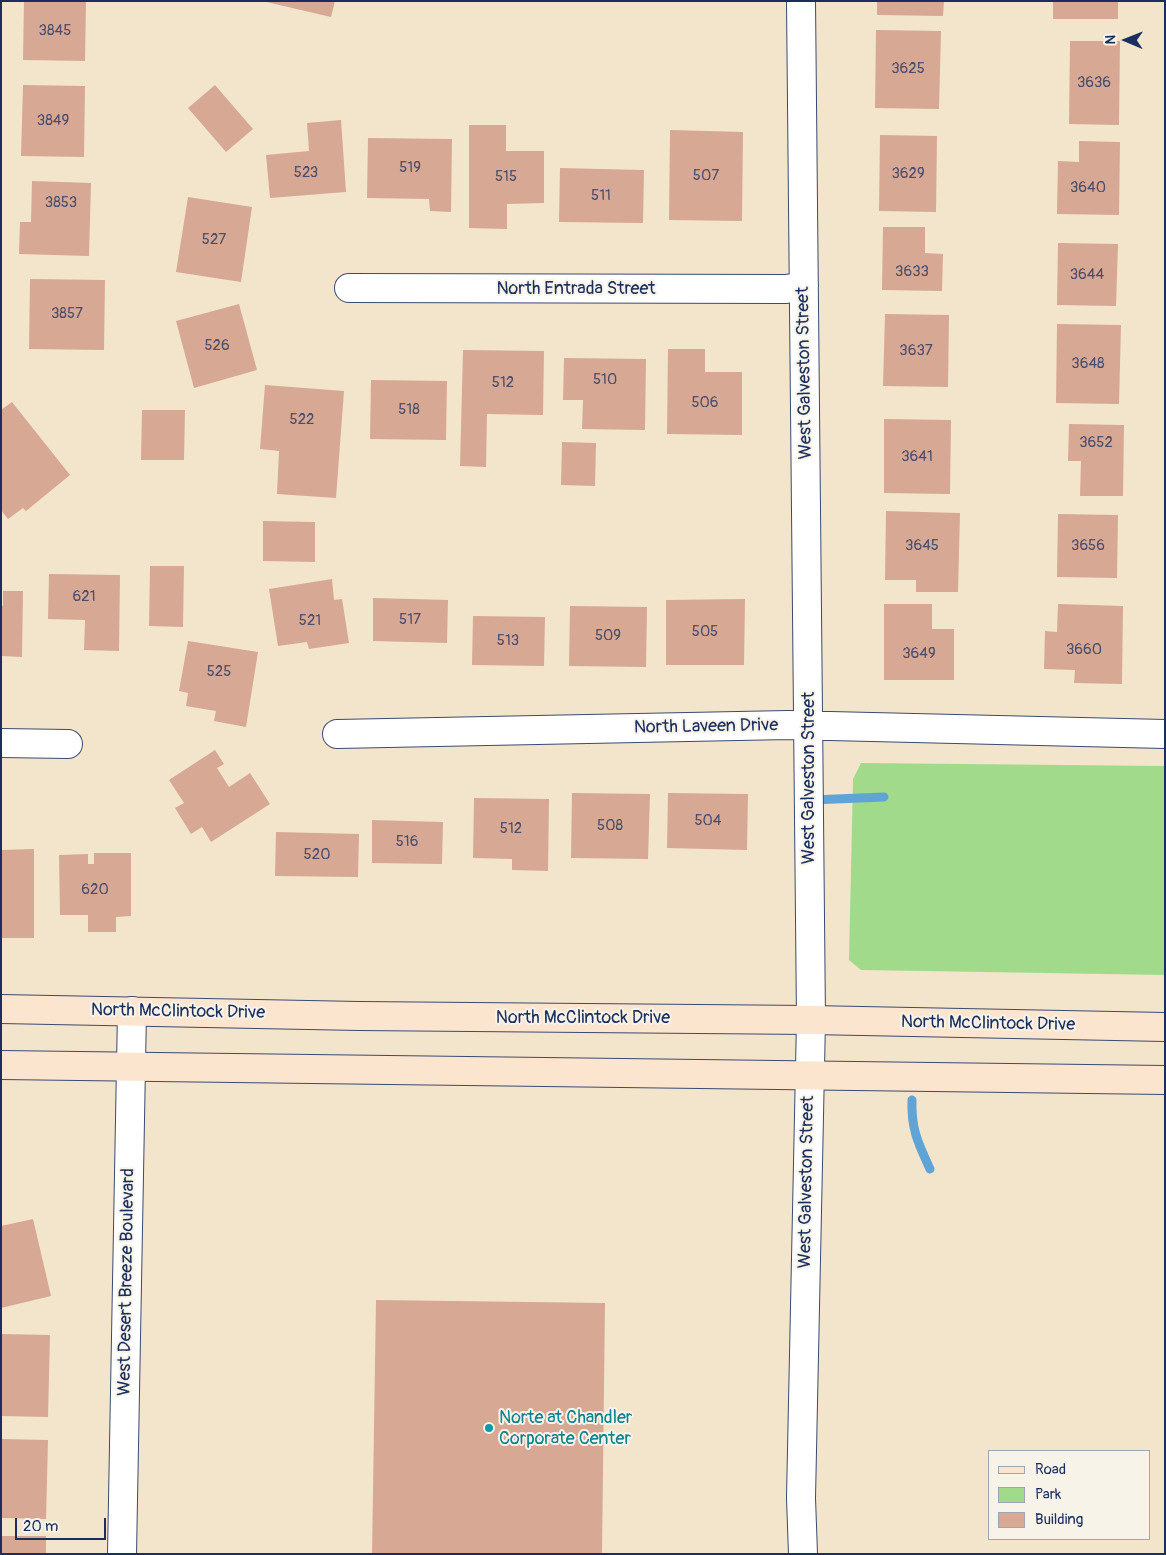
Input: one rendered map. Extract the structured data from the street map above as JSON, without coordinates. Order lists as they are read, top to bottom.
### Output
{
  "streets": {
    "main road": ["North McClintock Drive"],
    "street": [
      "North Entrada Street",
      "West Galveston Street",
      "North Laveen Drive",
      "West Desert Breeze Boulevard"
    ]
  },
  "crossings": [
    ["North Entrada Street", "West Galveston Street"],
    ["West Galveston Street", "North Laveen Drive"],
    ["West Galveston Street", "North McClintock Drive"],
    ["North McClintock Drive", "West Desert Breeze Boulevard"]
  ],
  "places": ["Norte at Chandler Corporate Center"],
  "house_numbers": [
    "3845",
    "3625",
    "3636",
    "3849",
    "519",
    "523",
    "3629",
    "507",
    "515",
    "3640",
    "511",
    "3853",
    "527",
    "3633",
    "3644",
    "3857",
    "526",
    "3637",
    "3648",
    "510",
    "512",
    "506",
    "518",
    "522",
    "3652",
    "3641",
    "3645",
    "3656",
    "621",
    "517",
    "521",
    "505",
    "509",
    "513",
    "3660",
    "3649",
    "525",
    "504",
    "508",
    "512",
    "516",
    "520",
    "620"
  ],
  "legend": ["Road", "Park", "Building"],
  "scale_bar": "20 m",
  "north": "left"
}
